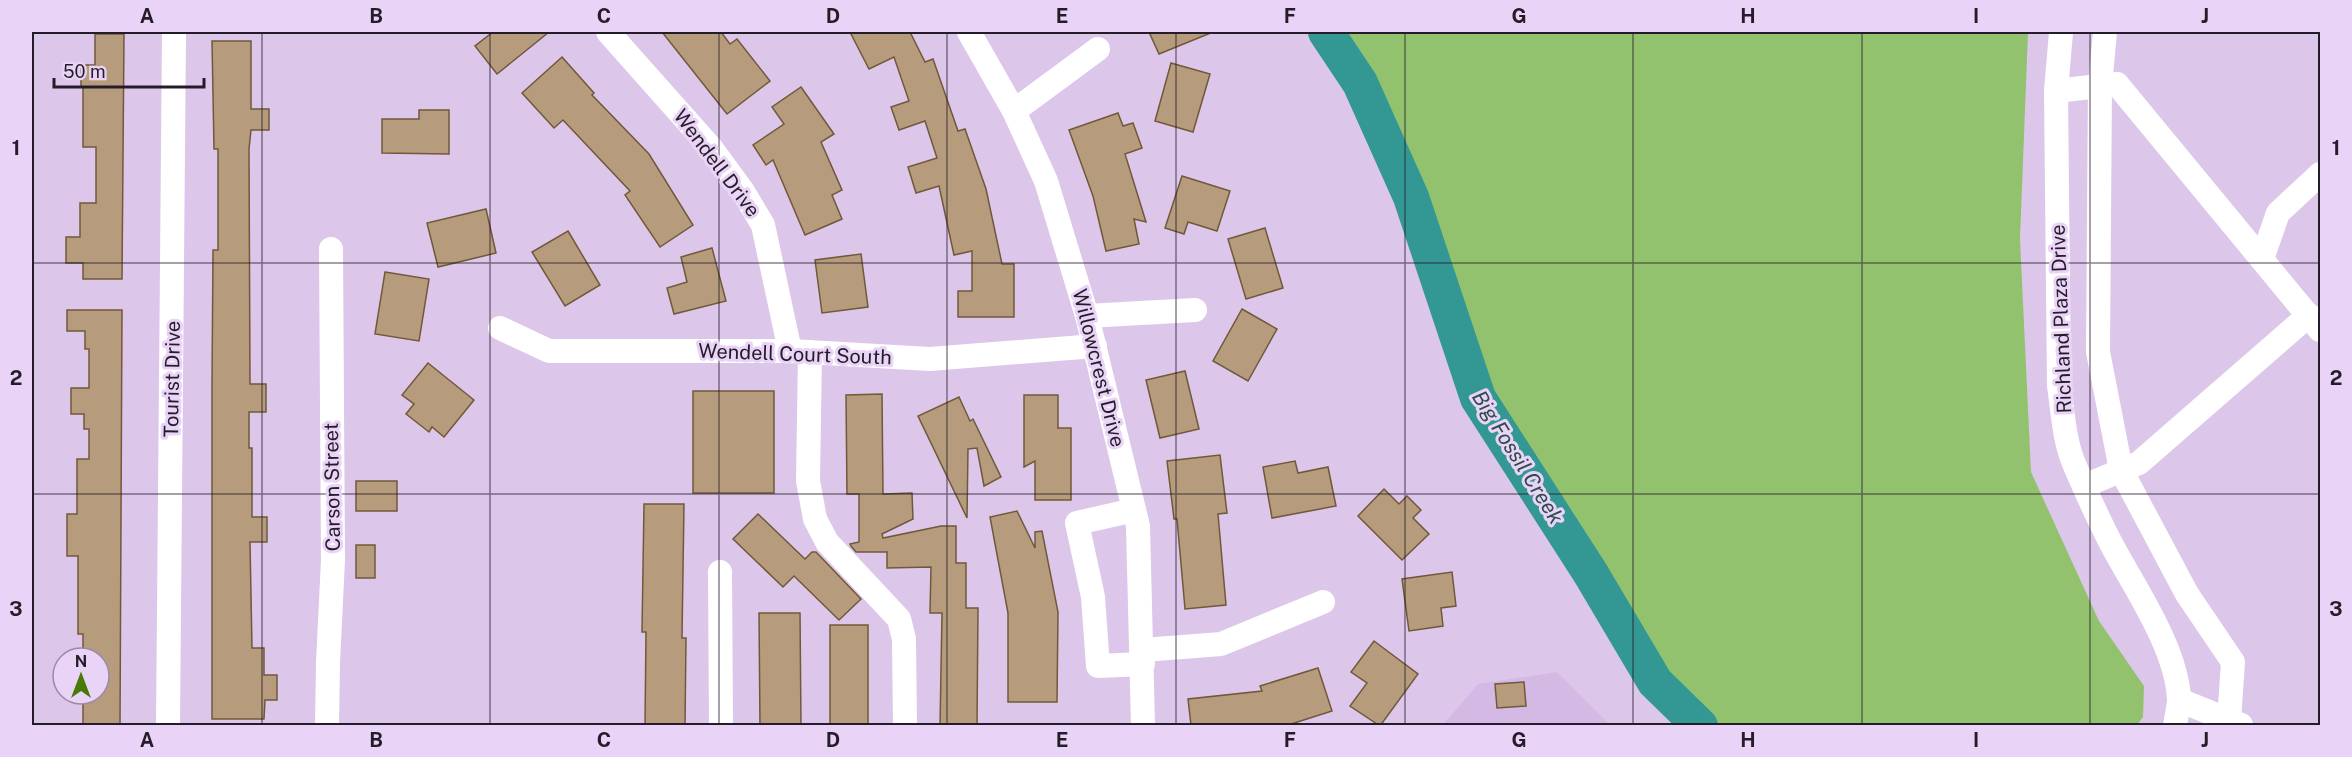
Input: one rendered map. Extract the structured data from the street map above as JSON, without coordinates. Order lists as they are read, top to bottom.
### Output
{
  "streets": {
    "street": [
      "Wendell Drive",
      "Richland Plaza Drive",
      "Wendell Court South",
      "Willowcrest Drive",
      "Tourist Drive",
      "Carson Street"
    ]
  },
  "crossings": [
    ["Wendell Drive", "Wendell Court South"],
    ["Wendell Court South", "Willowcrest Drive"]
  ],
  "water": ["Big Fossil Creek"],
  "scale_bar": "50 m",
  "north": "top",
  "grid": {
    "columns": [
      "A",
      "B",
      "C",
      "D",
      "E",
      "F",
      "G",
      "H",
      "I",
      "J"
    ],
    "rows": ["1", "2", "3"]
  }
}
